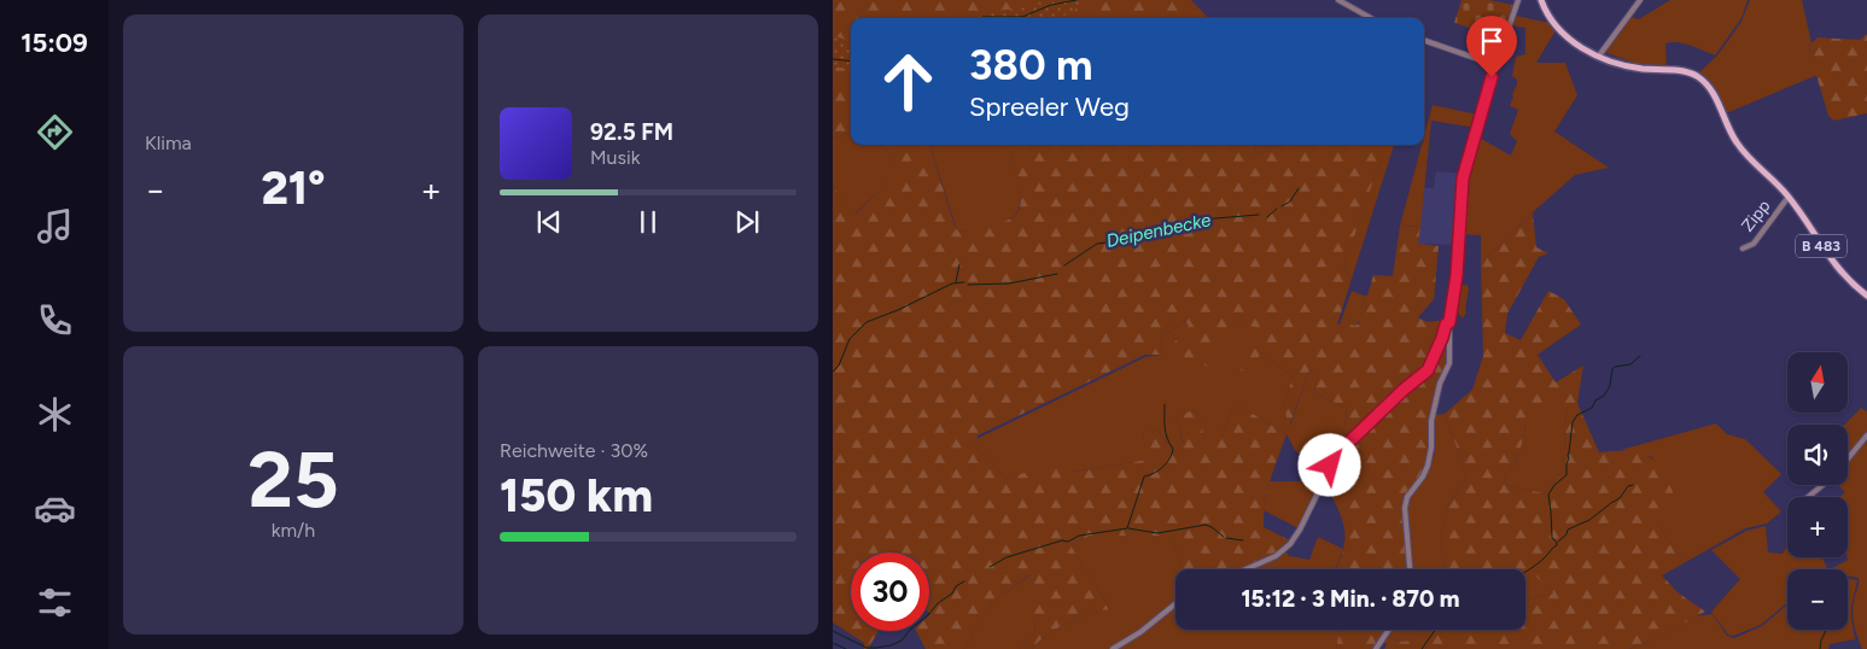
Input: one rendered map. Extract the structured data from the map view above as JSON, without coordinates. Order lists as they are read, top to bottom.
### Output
{
  "streets": {
    "main road": ["B 483"],
    "street": ["Zipp"]
  },
  "crossings": [
    ["Zipp", "B 483"]
  ],
  "water": ["Deipenbecke"],
  "north": "top",
  "page": {
    "tabs": "15:09",
    "tile": [
      "Klima",
      ["25", "km/h"],
      ["Reichweite · 30%", "150 km"]
    ],
    "turn": ["380 m", "Spreeler Weg"],
    "song": ["92.5 FM", "Musik"],
    "heat": ["−", "21°", "+"],
    "map_buttons": ["+", "−"],
    "limit": "30",
    "trip": "15:12 · 3 Min. · 870 m"
  }
}
